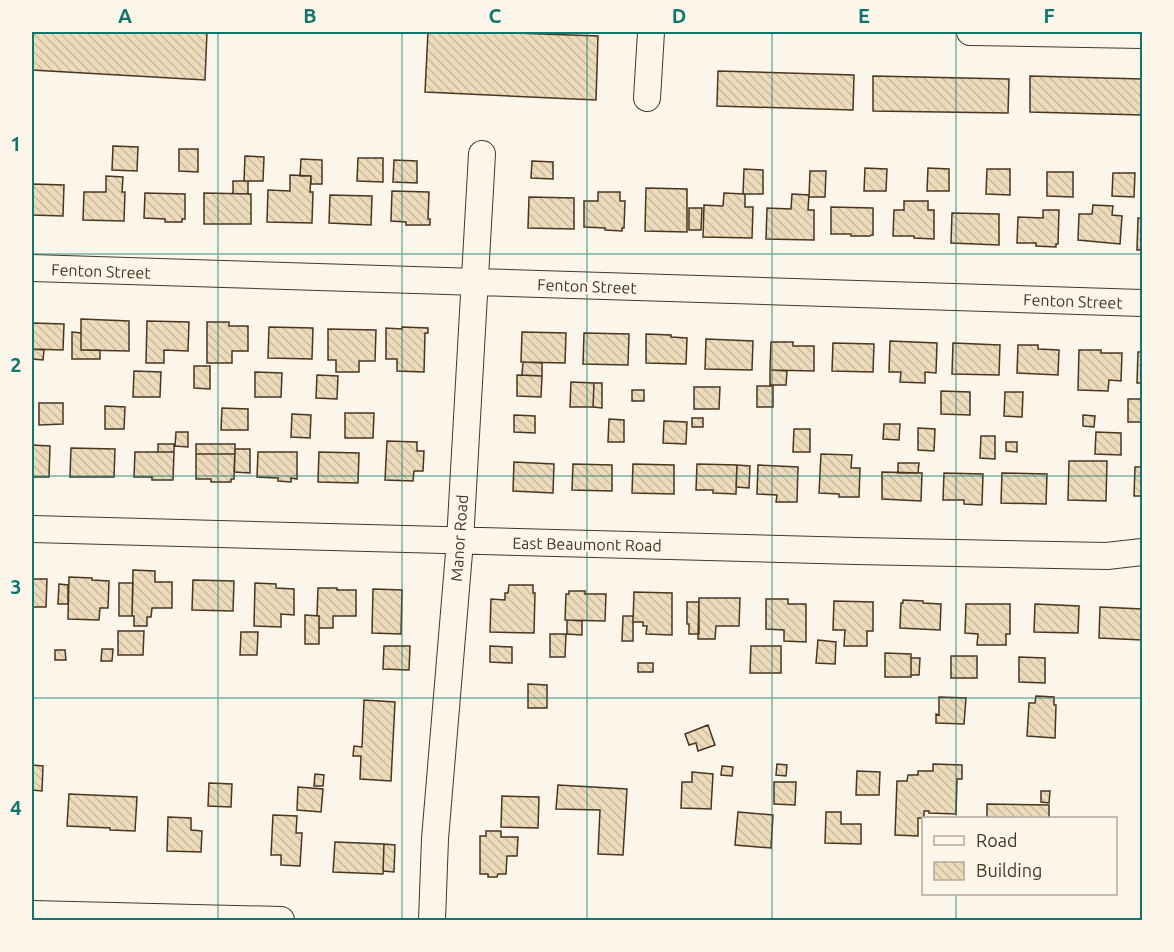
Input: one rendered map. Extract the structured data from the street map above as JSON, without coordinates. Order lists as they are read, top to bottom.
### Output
{
  "streets": {
    "street": ["Fenton Street", "Manor Road", "East Beaumont Road"]
  },
  "crossings": [
    ["Fenton Street", "Manor Road"],
    ["Manor Road", "East Beaumont Road"]
  ],
  "legend": ["Road", "Building"],
  "grid": {
    "columns": [
      "A",
      "B",
      "C",
      "D",
      "E",
      "F"
    ],
    "rows": [
      "1",
      "2",
      "3",
      "4"
    ]
  }
}
